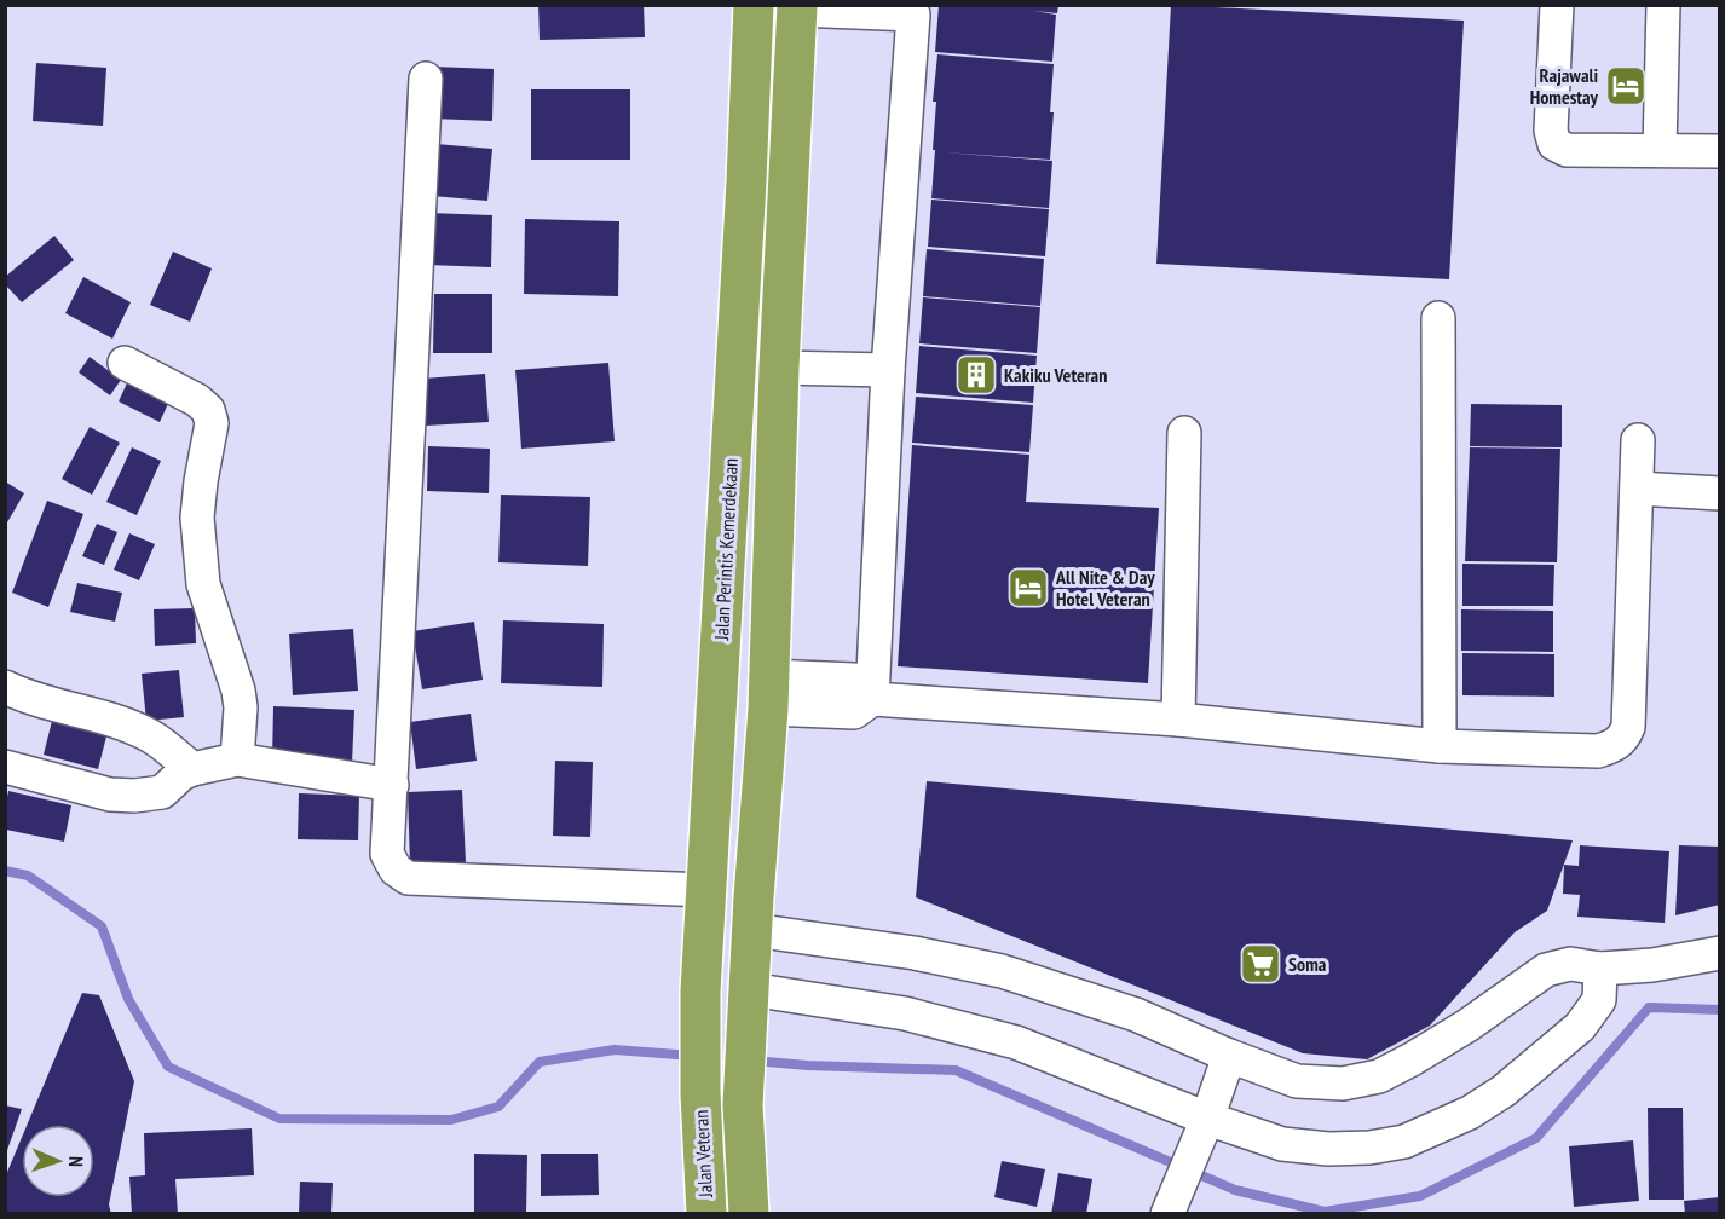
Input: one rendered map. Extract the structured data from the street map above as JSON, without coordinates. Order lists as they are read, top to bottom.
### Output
{
  "streets": {
    "highway": ["Jalan Perintis Kemerdekaan", "Jalan Veteran"]
  },
  "crossings": [
    ["Jalan Perintis Kemerdekaan", "Jalan Veteran"]
  ],
  "places": {
    "hotel": ["Rajawali Homestay", "All Nite & Day Hotel Veteran"],
    "building": ["Kakiku Veteran"],
    "supermarket": ["Soma"]
  },
  "north": "right"
}
